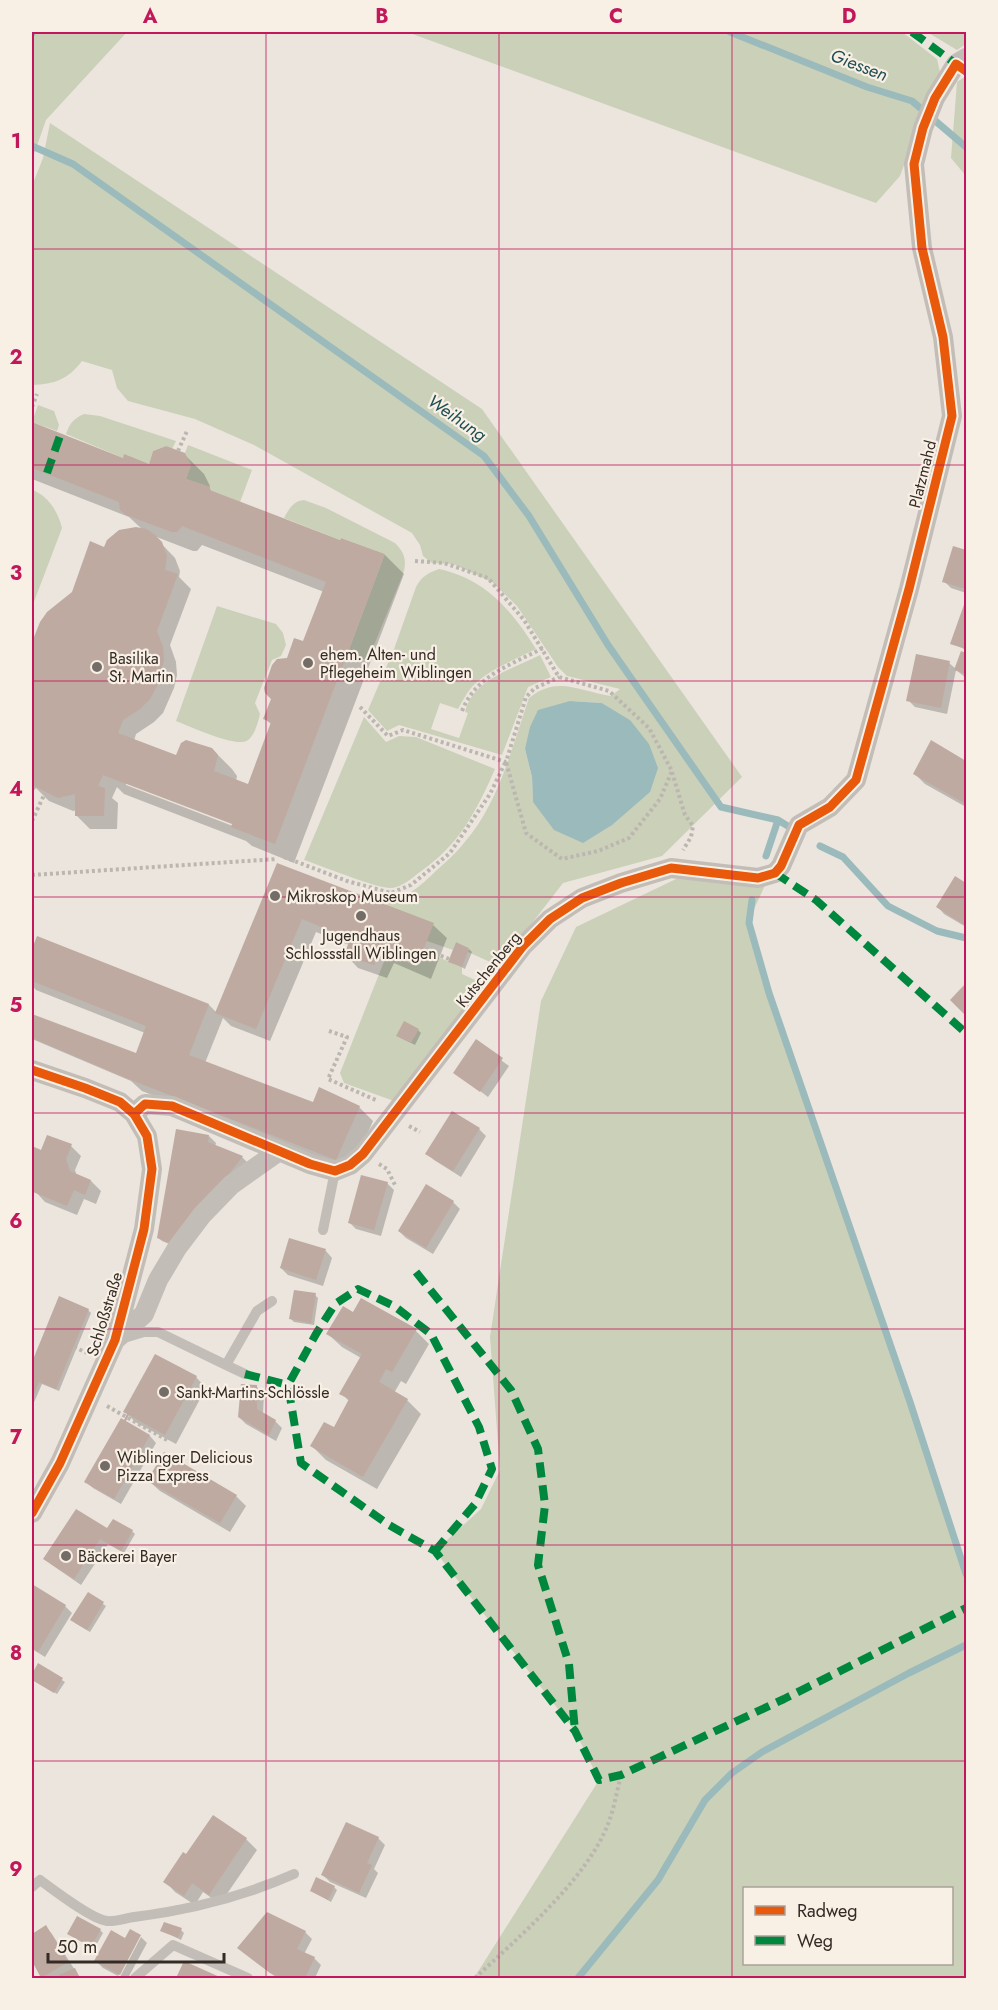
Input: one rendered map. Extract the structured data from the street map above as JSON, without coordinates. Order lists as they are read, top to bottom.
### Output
{
  "streets": {
    "street": ["Platzmahd", "Kutschenberg", "Schloßstraße"]
  },
  "crossings": [
    ["Platzmahd", "Kutschenberg"]
  ],
  "water": ["Giessen", "Weihung"],
  "places": [
    "ehem. Alten- und Pflegeheim Wiblingen",
    "Basilika St. Martin",
    "Mikroskop Museum",
    "Jugendhaus Schlossstall Wiblingen",
    "Sankt-Martins-Schlössle",
    "Wiblinger Delicious Pizza Express",
    "Bäckerei Bayer"
  ],
  "legend": ["Radweg", "Weg"],
  "scale_bar": "50 m",
  "grid": {
    "columns": [
      "A",
      "B",
      "C",
      "D"
    ],
    "rows": [
      "1",
      "2",
      "3",
      "4",
      "5",
      "6",
      "7",
      "8",
      "9"
    ]
  }
}
